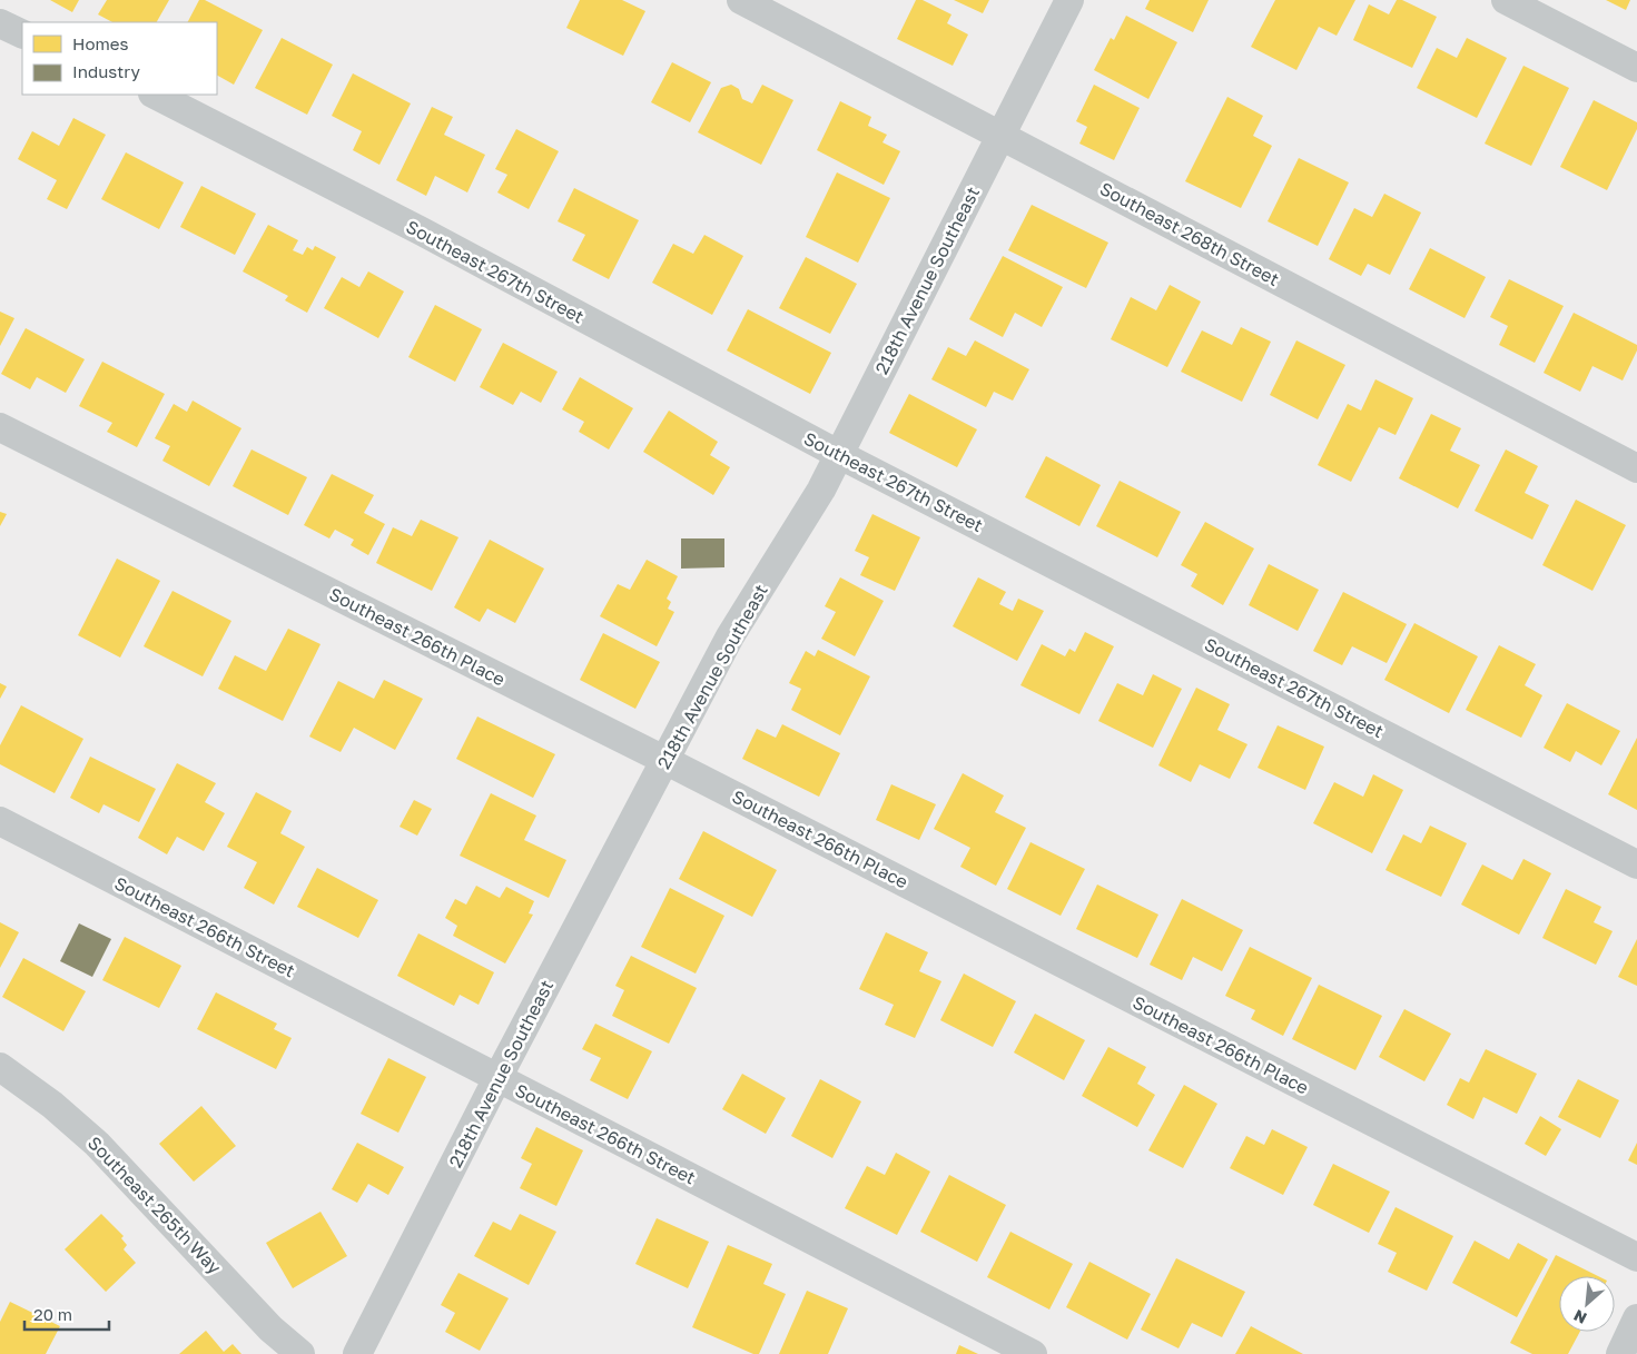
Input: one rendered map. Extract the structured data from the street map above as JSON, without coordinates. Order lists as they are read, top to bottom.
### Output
{
  "streets": {
    "street": [
      "Southeast 268th Street",
      "Southeast 267th Street",
      "218th Avenue Southeast",
      "Southeast 266th Place",
      "Southeast 266th Street",
      "Southeast 265th Way"
    ]
  },
  "crossings": [
    ["Southeast 268th Street", "218th Avenue Southeast"],
    ["Southeast 267th Street", "218th Avenue Southeast"],
    ["218th Avenue Southeast", "Southeast 266th Place"],
    ["218th Avenue Southeast", "Southeast 266th Street"]
  ],
  "legend": ["Homes", "Industry"],
  "scale_bar": "20 m",
  "north": "bottom left"
}
